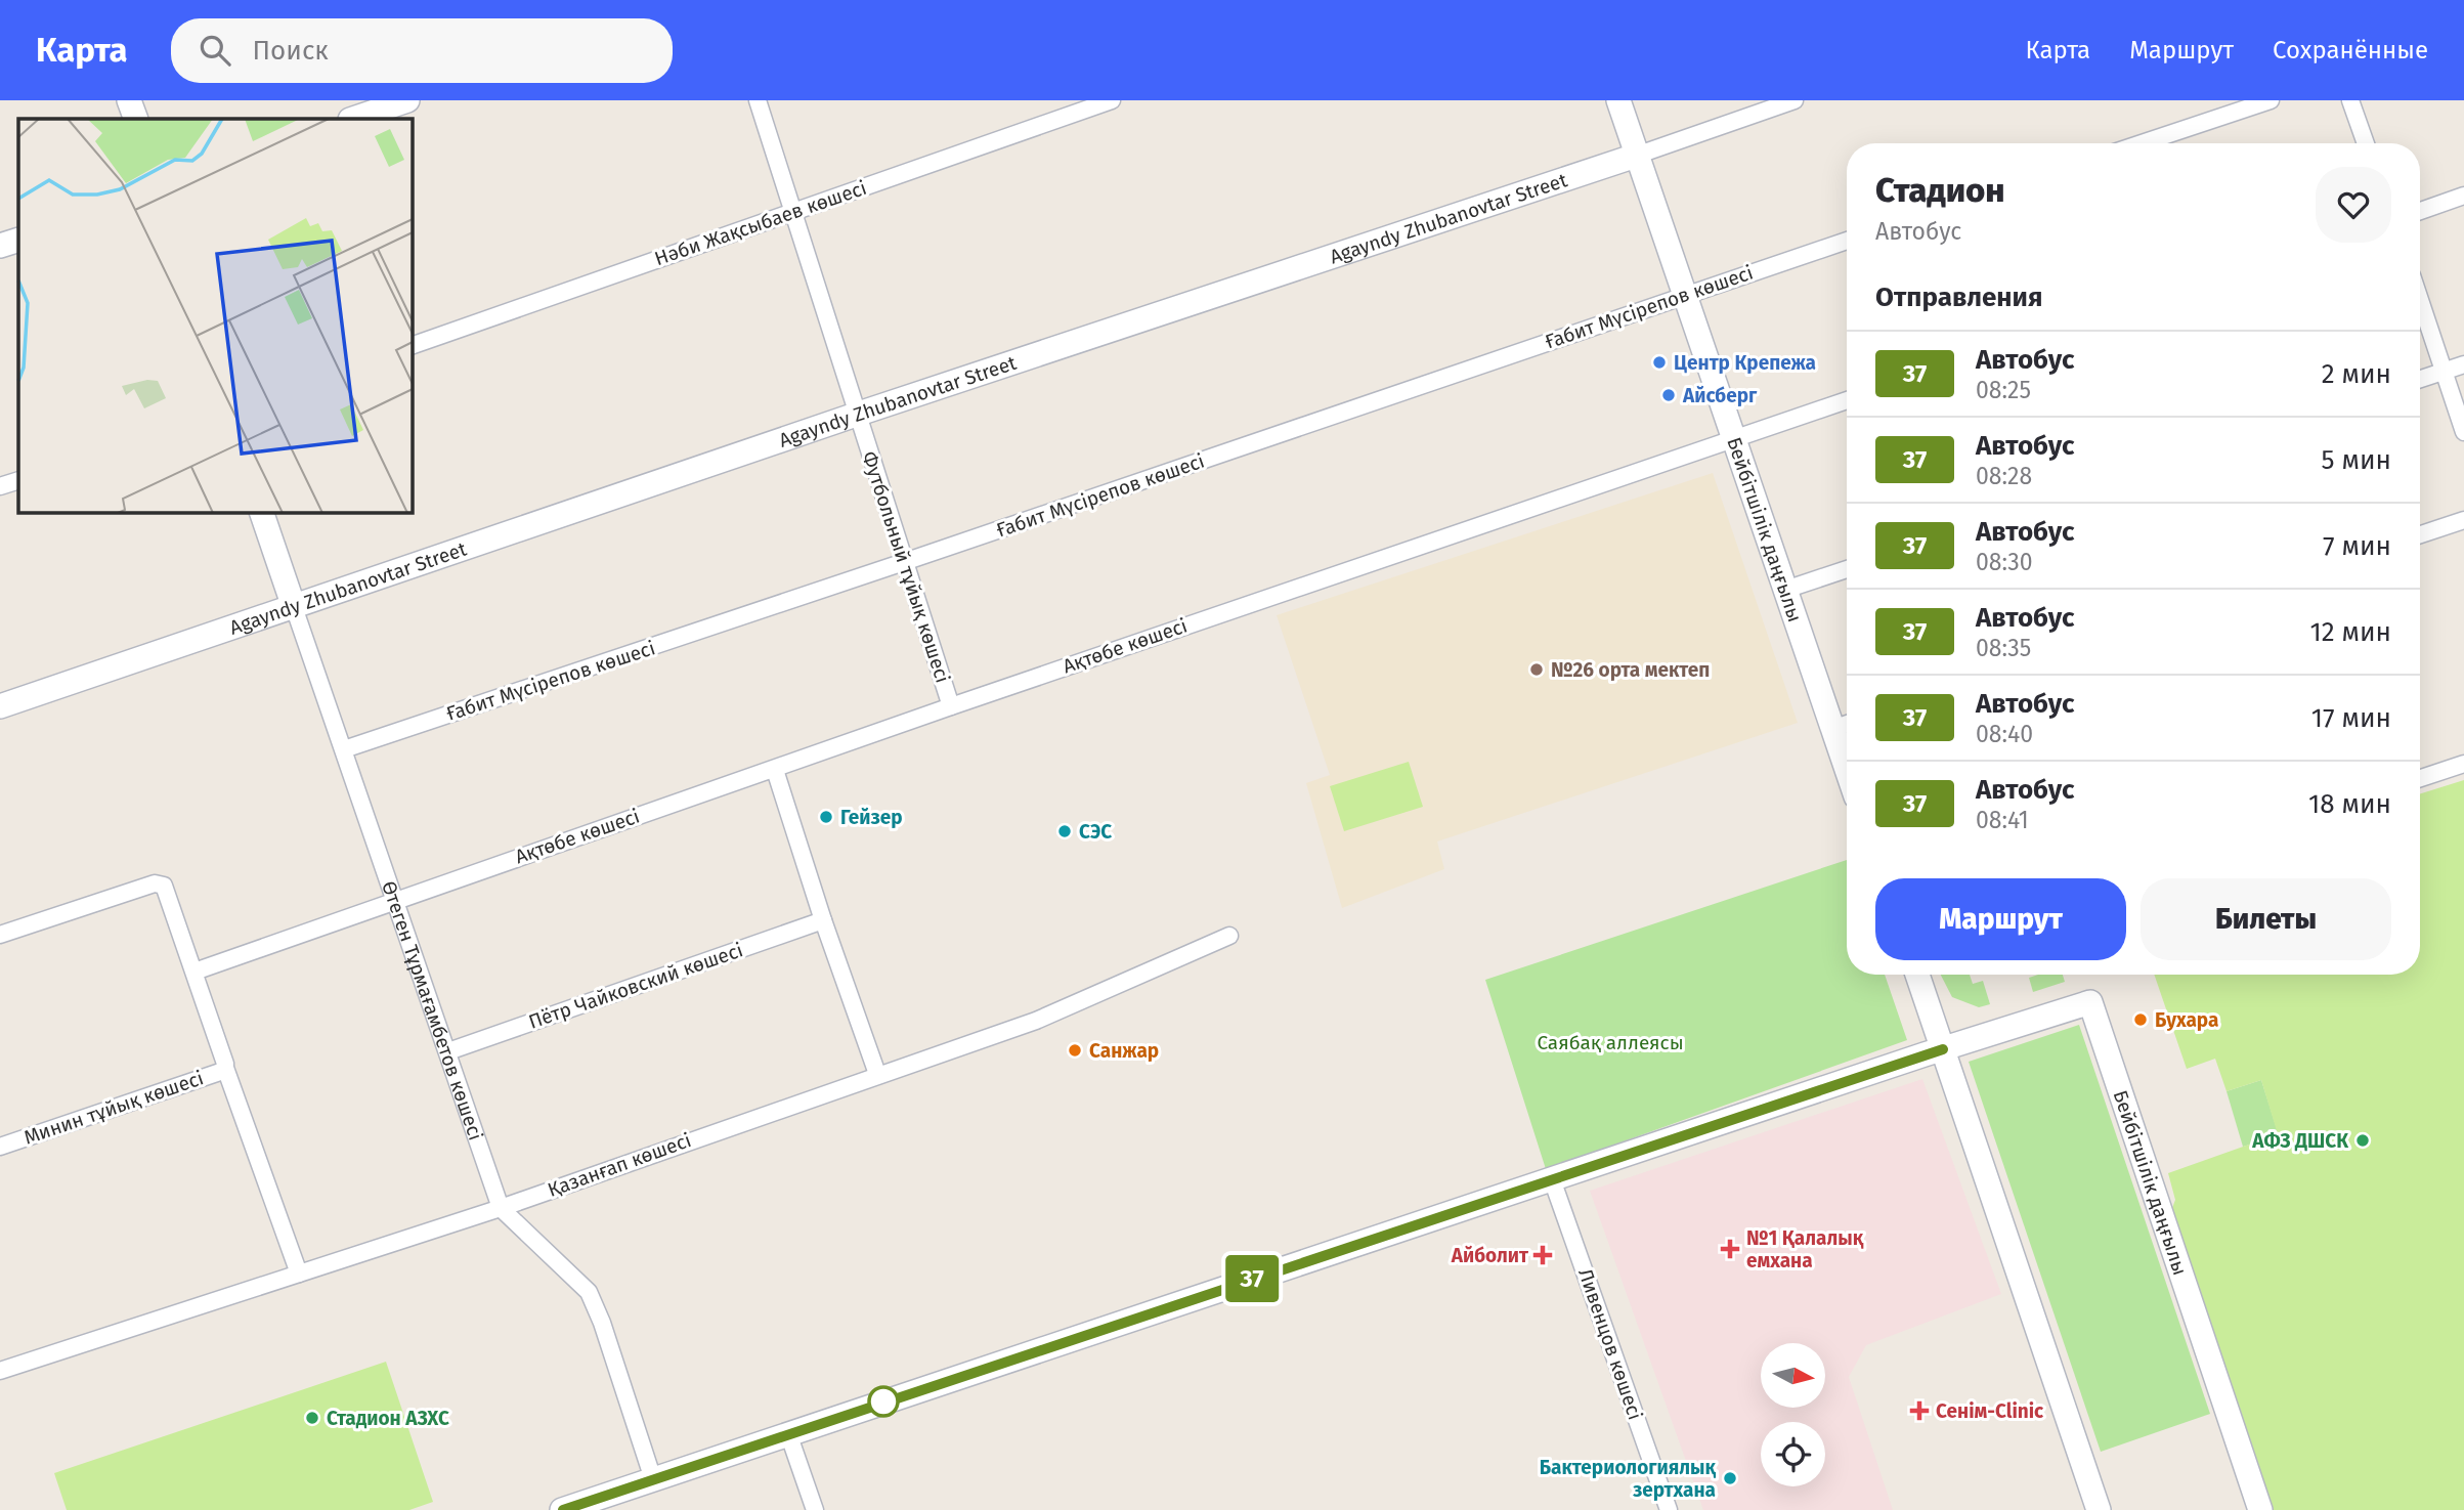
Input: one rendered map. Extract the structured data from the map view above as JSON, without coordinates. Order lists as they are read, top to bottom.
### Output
{
  "streets": {
    "street": [
      "Agayndy Zhubanovtar Street",
      "Нәби Жақсыбаев көшесі",
      "Ғабит Мүсірепов көшесі",
      "Бейбітшілік даңғылы",
      "Футбольный тұйық көшесі",
      "Ақтөбе көшесі",
      "Пётр Чайковский көшесі",
      "Өтеген Тұрмағамбетов көшесі",
      "Минин тұйық көшесі",
      "Қазанғап көшесі",
      "Ливенцов көшесі"
    ]
  },
  "crossings": [
    ["Agayndy Zhubanovtar Street", "Бейбітшілік даңғылы"],
    ["Agayndy Zhubanovtar Street", "Футбольный тұйық көшесі"],
    ["Agayndy Zhubanovtar Street", "Өтеген Тұрмағамбетов көшесі"],
    ["Нәби Жақсыбаев көшесі", "Футбольный тұйық көшесі"],
    ["Ғабит Мүсірепов көшесі", "Бейбітшілік даңғылы"],
    ["Ғабит Мүсірепов көшесі", "Футбольный тұйық көшесі"],
    ["Ғабит Мүсірепов көшесі", "Өтеген Тұрмағамбетов көшесі"],
    ["Бейбітшілік даңғылы", "Ақтөбе көшесі"],
    ["Футбольный тұйық көшесі", "Ақтөбе көшесі"],
    ["Ақтөбе көшесі", "Өтеген Тұрмағамбетов көшесі"],
    ["Пётр Чайковский көшесі", "Өтеген Тұрмағамбетов көшесі"],
    ["Өтеген Тұрмағамбетов көшесі", "Қазанғап көшесі"],
    ["Минин тұйық көшесі", "Қазанғап көшесі"]
  ],
  "parks": ["Саябақ аллеясы"],
  "places": {
    "other": [
      "Центр Крепежа",
      "Айсберг",
      "№26 орта мектеп",
      "Гейзер",
      "СЭС",
      "Бухара",
      "Санжар",
      "АФЗ ДШСК",
      "Стадион АЗХС",
      "Бактериологиялық зертхана"
    ],
    "health": ["№1 Қалалық емхана", "Айболит", "Сенім-Clinic"]
  },
  "lines": ["bus line 37"],
  "north": "right",
  "page": {
    "header": "Карта",
    "search": "Поиск",
    "nav": ["Карта", "Маршрут", "Сохранённые"],
    "on_map": "37",
    "heading": [
      ["Стадион", "Автобус"],
      "Отправления"
    ],
    "list": [
      {
        "mark": "37",
        "name": "Автобус",
        "note": "08:25",
        "value": "2 мин"
      },
      {
        "mark": "37",
        "name": "Автобус",
        "note": "08:28",
        "value": "5 мин"
      },
      {
        "mark": "37",
        "name": "Автобус",
        "note": "08:30",
        "value": "7 мин"
      },
      {
        "mark": "37",
        "name": "Автобус",
        "note": "08:35",
        "value": "12 мин"
      },
      {
        "mark": "37",
        "name": "Автобус",
        "note": "08:40",
        "value": "17 мин"
      },
      {
        "mark": "37",
        "name": "Автобус",
        "note": "08:41",
        "value": "18 мин"
      }
    ],
    "buttons": ["Маршрут", "Билеты"]
  }
}
